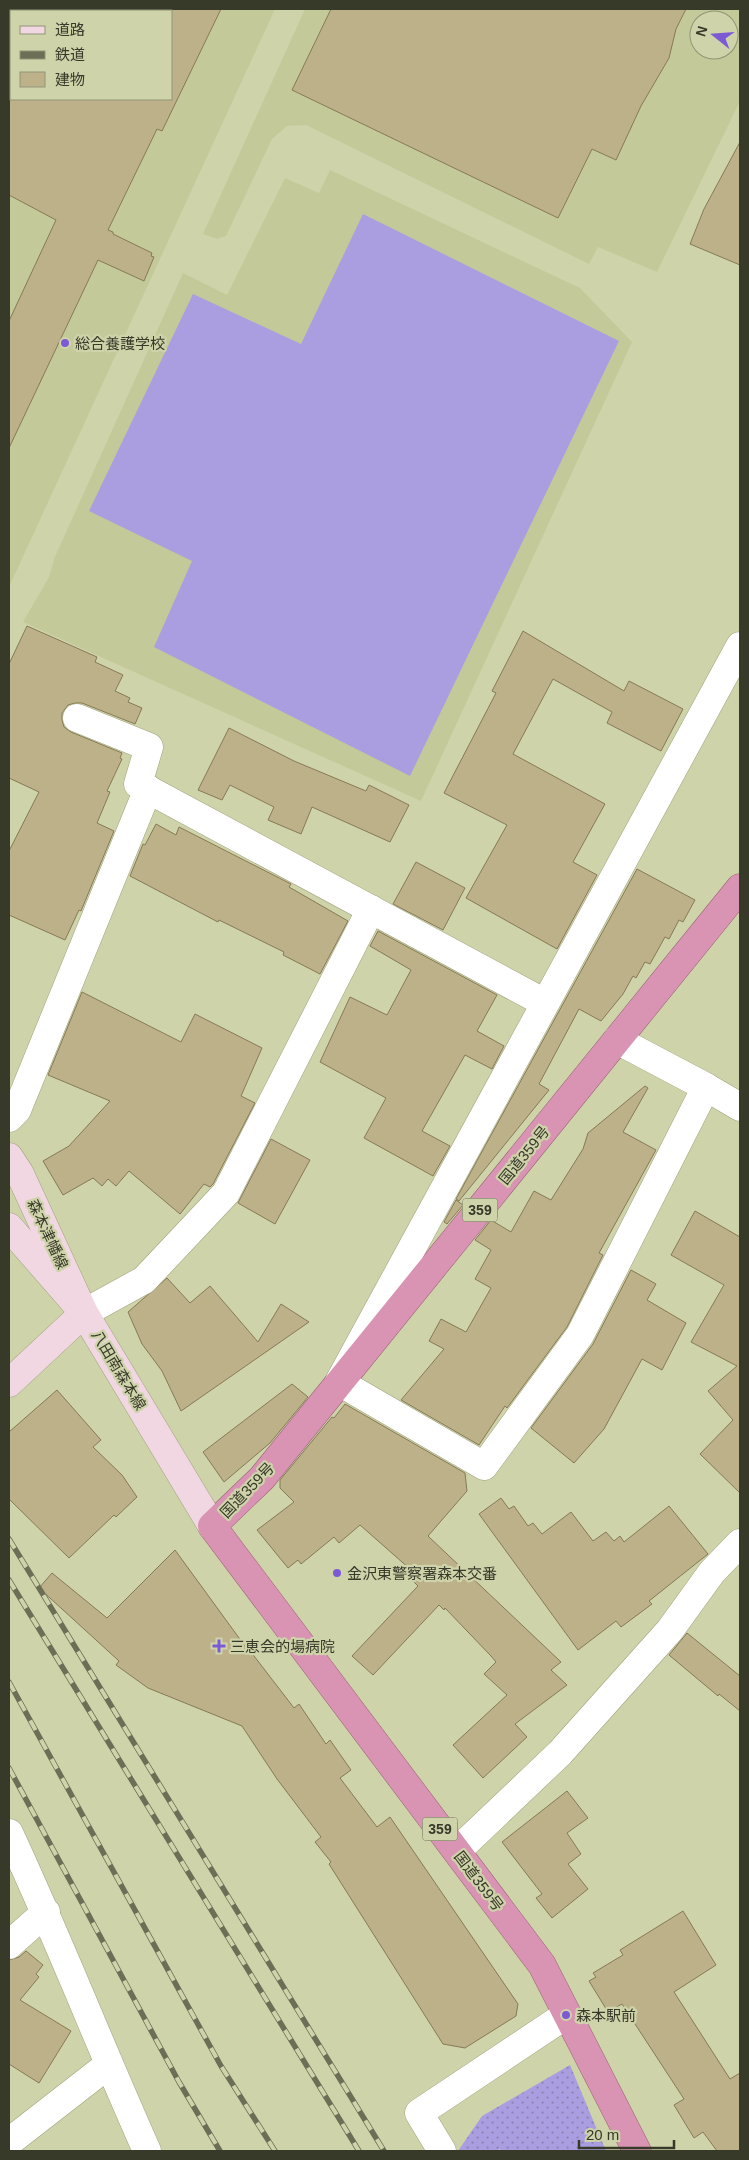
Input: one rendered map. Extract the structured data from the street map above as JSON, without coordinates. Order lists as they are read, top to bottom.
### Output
{
  "streets": {
    "highway": ["国道359号", "359"],
    "main road": ["森本津幡線", "八田南森本線"]
  },
  "crossings": [
    ["国道359号", "八田南森本線"],
    ["森本津幡線", "八田南森本線"]
  ],
  "places": {
    "other": ["総合養護学校", "金沢東警察署森本交番", "森本駅前"],
    "health": ["三恵会的場病院"]
  },
  "legend": ["道路", "鉄道", "建物"],
  "scale_bar": "20 m",
  "north": "left"
}
